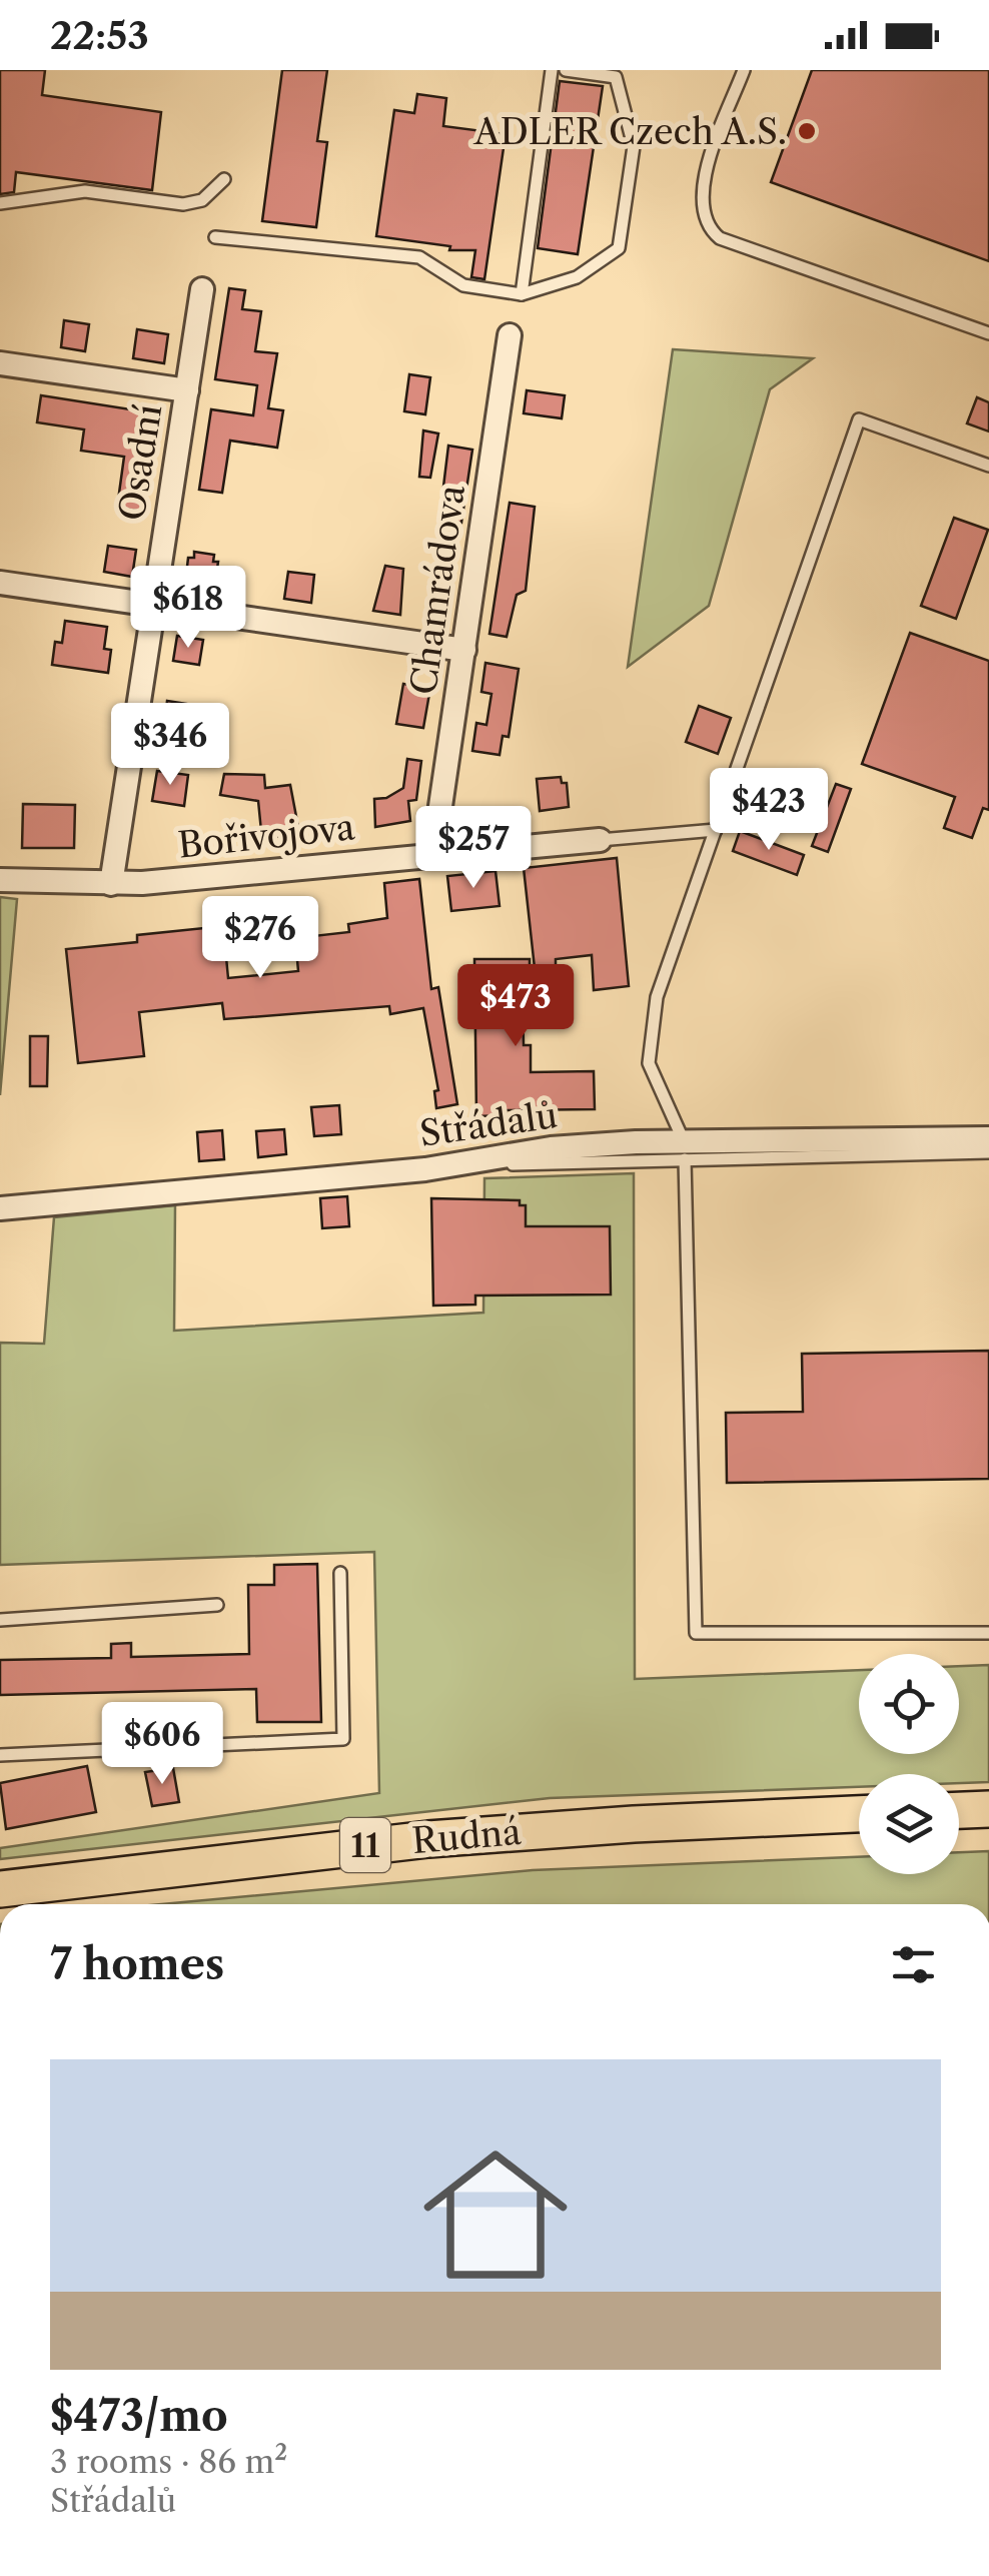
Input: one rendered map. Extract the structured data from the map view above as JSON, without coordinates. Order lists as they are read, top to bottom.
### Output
{
  "streets": {
    "main road": ["Rudná", "11"],
    "street": [
      "Osadní",
      "Chamrádova",
      "Bořivojova",
      "Střádalů"
    ]
  },
  "crossings": [
    ["Osadní", "Bořivojova"],
    ["Chamrádova", "Bořivojova"]
  ],
  "places": ["ADLER Czech A.S."],
  "page": {
    "status": "22:53",
    "price": [
      "$618",
      "$346",
      "$423",
      "$257",
      "$276",
      "$473",
      "$606"
    ],
    "heading": "7 homes",
    "list": [
      {
        "name": "$473/mo",
        "note": "3 rooms · 86 m² · Střádalů"
      }
    ]
  }
}
